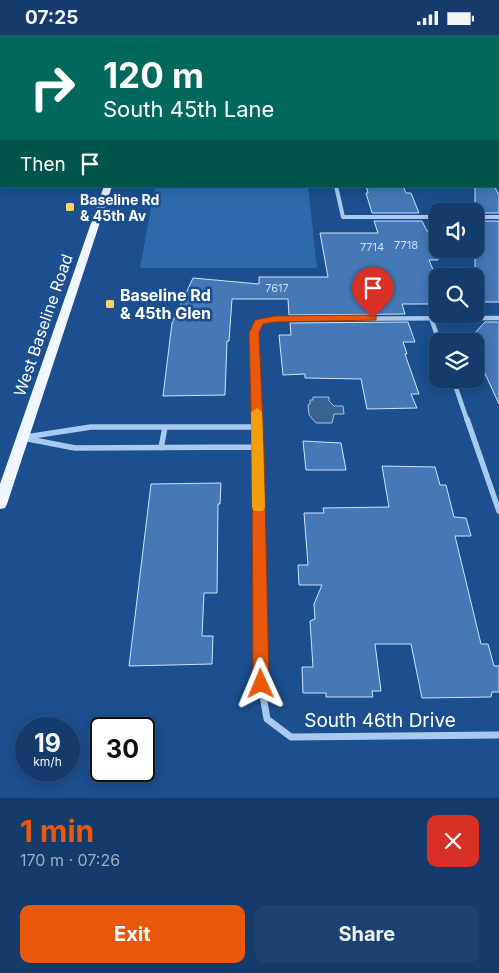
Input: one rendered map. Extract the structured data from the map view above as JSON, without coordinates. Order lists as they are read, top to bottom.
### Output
{
  "streets": {
    "main road": ["West Baseline Road"],
    "street": ["South 46th Drive"]
  },
  "places": {
    "transit": ["Baseline Rd & 45th Av", "Baseline Rd & 45th Glen"]
  },
  "house_numbers": ["7718", "7714", "7617"],
  "page": {
    "status": "07:25",
    "turn": ["120 m", "South 45th Lane"],
    "then": "Then",
    "speed": "19 km/h",
    "limit": "30",
    "heading": ["1 min", "170 m · 07:26"],
    "buttons": ["Exit", "Share"]
  }
}
